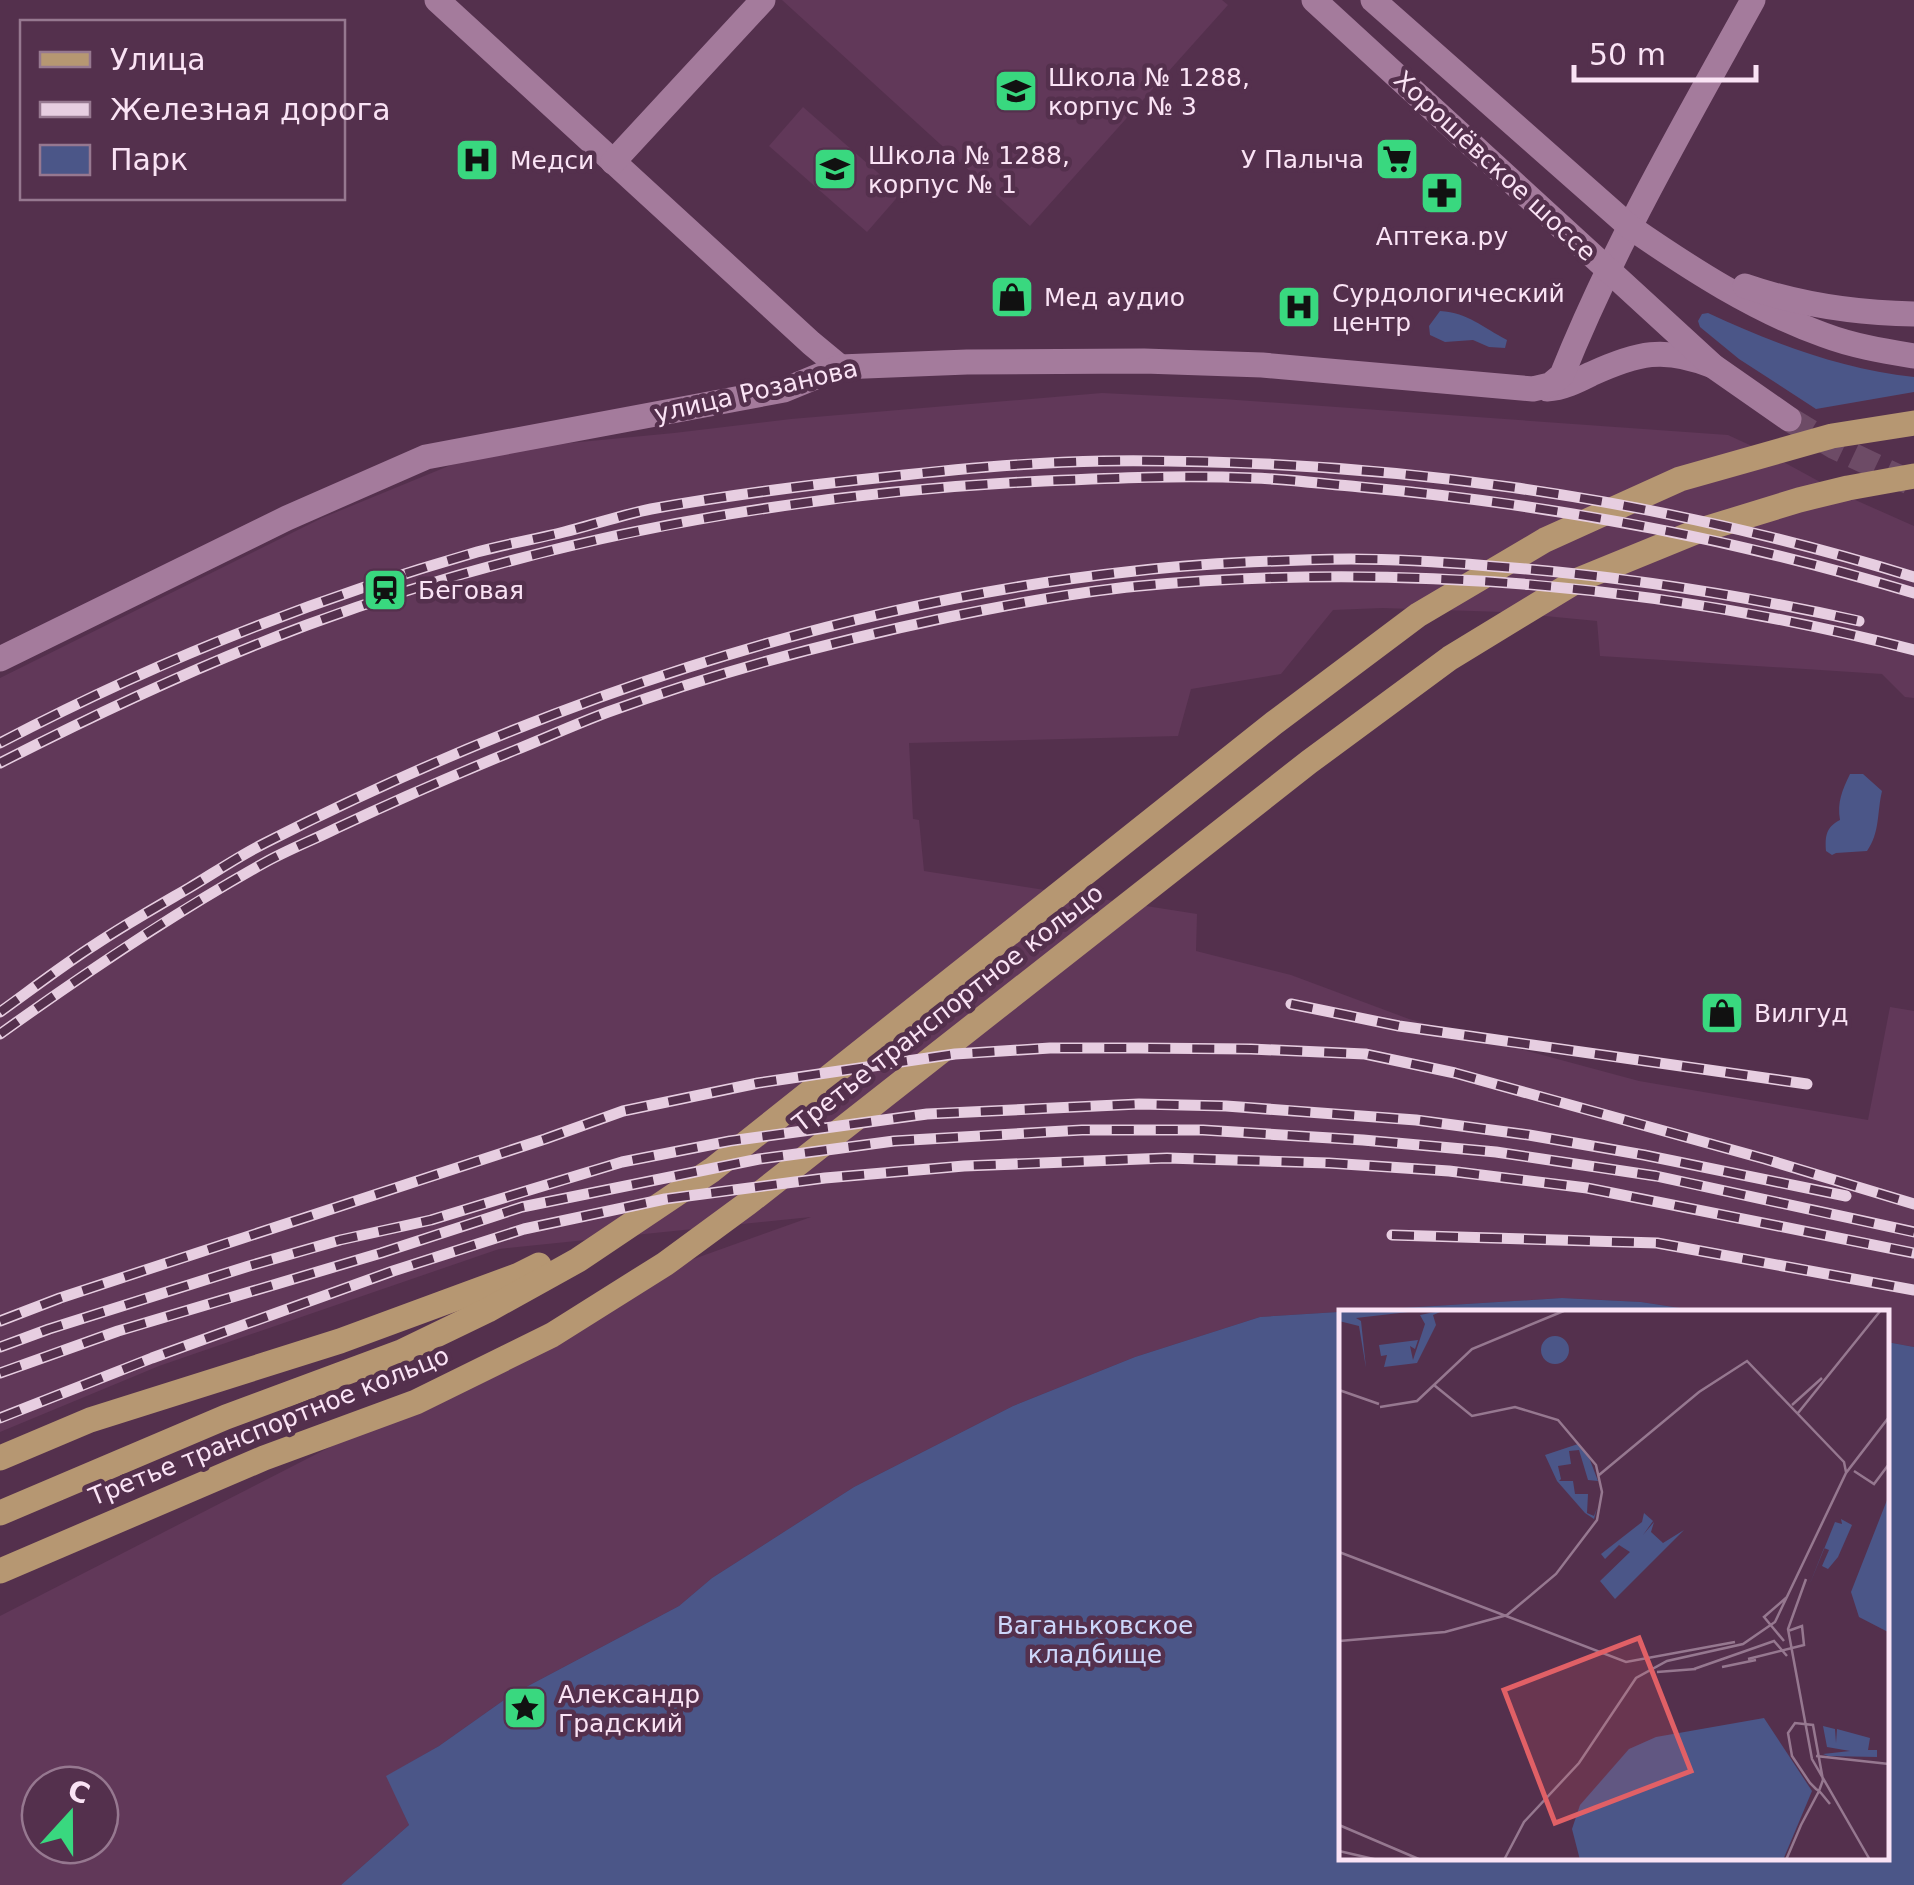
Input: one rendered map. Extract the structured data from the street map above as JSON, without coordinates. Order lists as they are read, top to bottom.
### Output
{
  "streets": {
    "main road": ["Третье транспортное кольцо"],
    "street": ["Хорошёвское шоссе", "улица Розанова"]
  },
  "parks": ["Ваганьковское кладбище"],
  "places": {
    "school or university": ["Школа № 1288, корпус № 3", "Школа № 1288, корпус № 1"],
    "supermarket": ["У Палыча"],
    "hospital": ["Медси", "Сурдологический центр"],
    "pharmacy": ["Аптека.ру"],
    "shop": ["Мед аудио", "Вилгуд"],
    "station": ["Беговая"],
    "place": ["Александр Градский"]
  },
  "legend": ["Улица", "Железная дорога", "Парк"],
  "scale_bar": "50 m",
  "north": "top"
}
